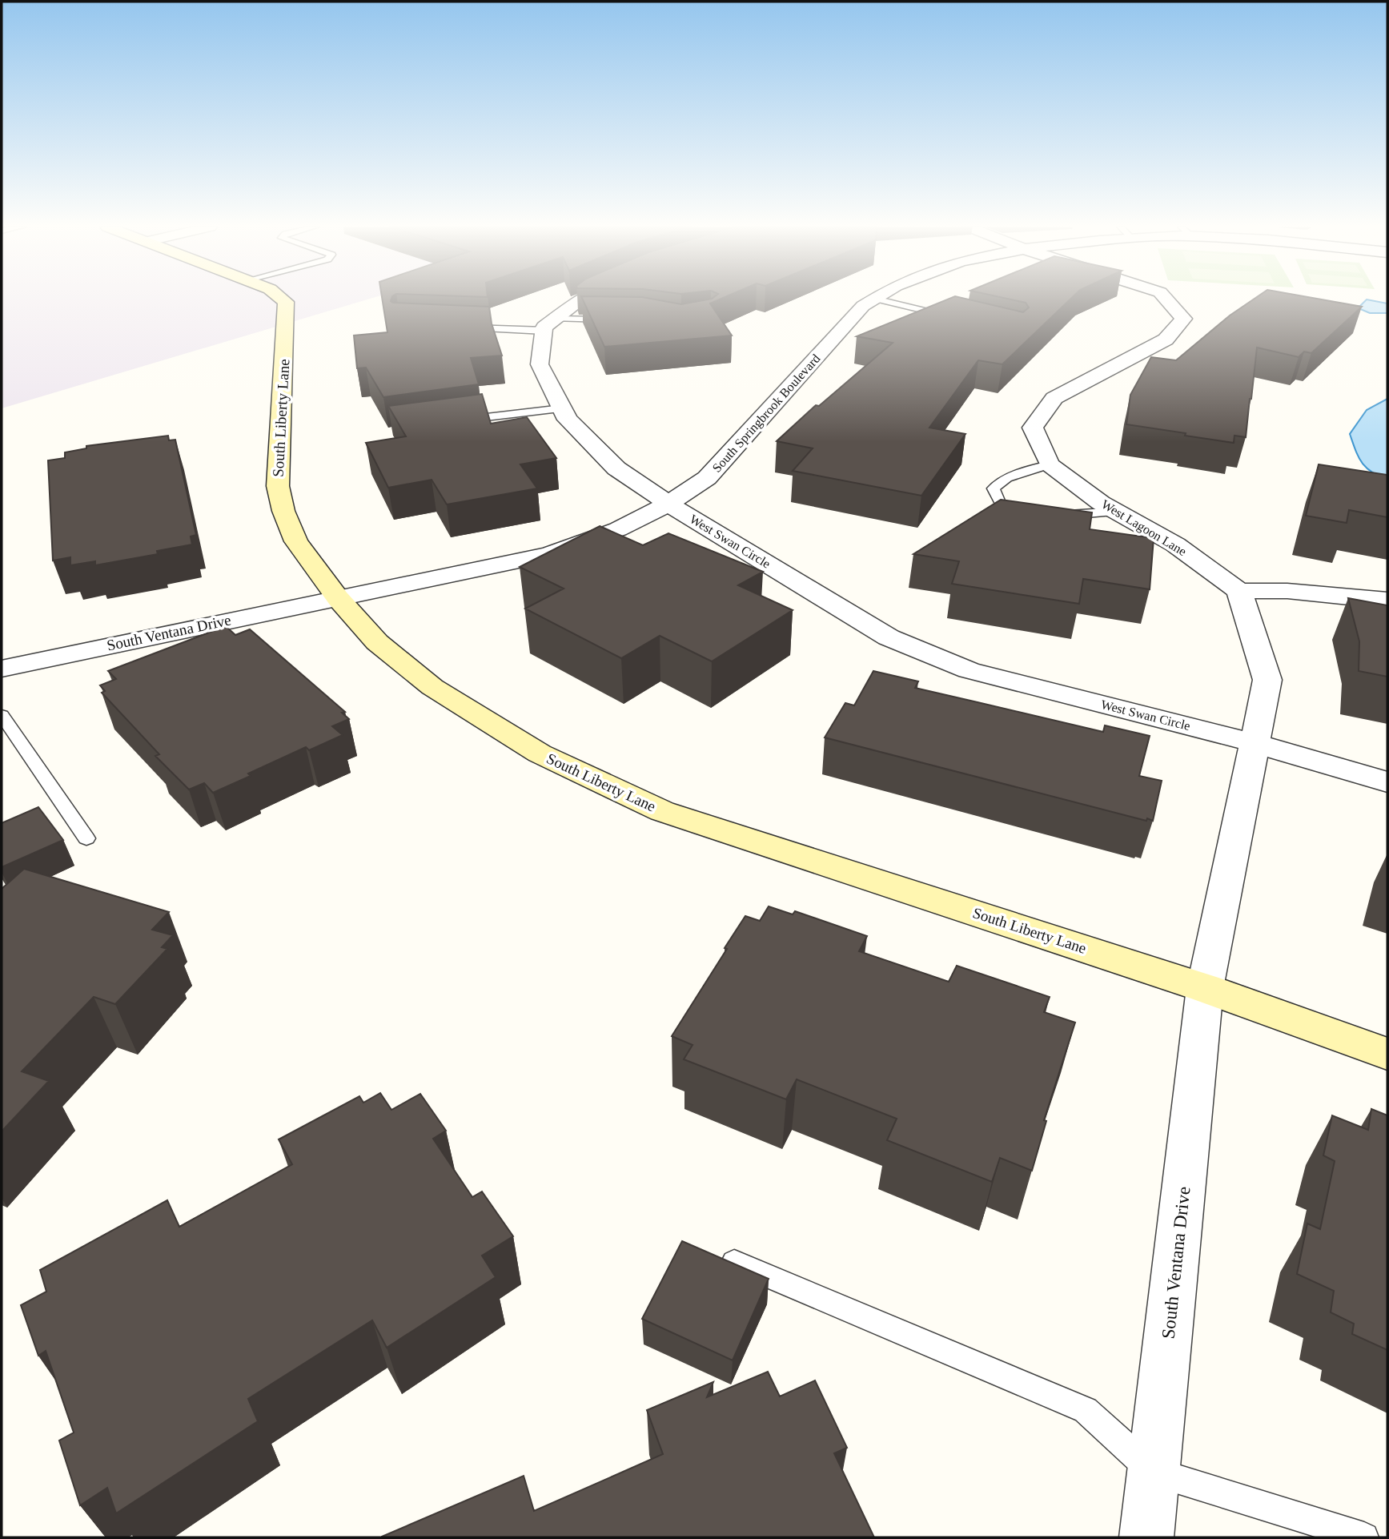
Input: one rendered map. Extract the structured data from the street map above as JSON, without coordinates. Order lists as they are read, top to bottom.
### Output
{
  "streets": {
    "street": [
      "South Springbrook Boulevard",
      "South Liberty Lane",
      "West Lagoon Lane",
      "West Swan Circle",
      "South Ventana Drive"
    ]
  },
  "crossings": [
    ["South Springbrook Boulevard", "South Liberty Lane"],
    ["South Springbrook Boulevard", "West Swan Circle"],
    ["South Springbrook Boulevard", "South Ventana Drive"],
    ["South Liberty Lane", "South Ventana Drive"]
  ]
}
